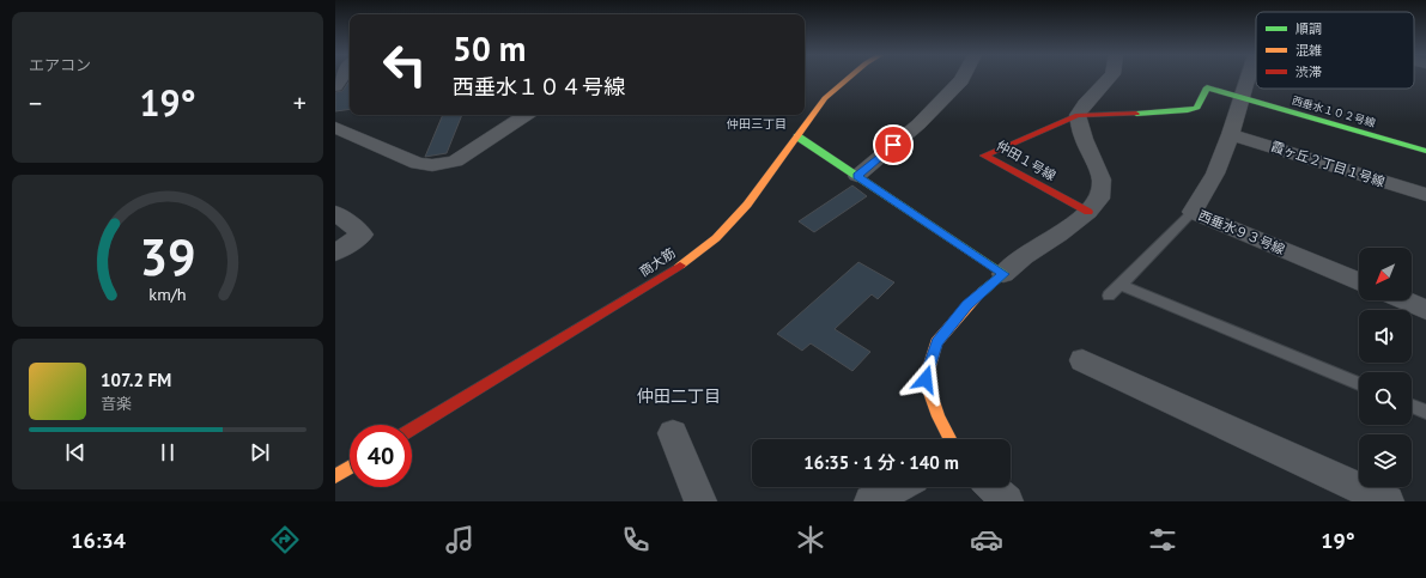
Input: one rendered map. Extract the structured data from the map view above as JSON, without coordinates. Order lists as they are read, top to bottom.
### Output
{
  "streets": {
    "street": [
      "西垂水１０２号線",
      "仲田１号線",
      "霞ヶ丘２丁目１号線",
      "西垂水９３号線",
      "商大筋"
    ]
  },
  "crossings": [
    ["西垂水１０２号線", "仲田１号線"],
    ["西垂水１０２号線", "西垂水９３号線"],
    ["霞ヶ丘２丁目１号線", "西垂水９３号線"]
  ],
  "districts": ["仲田三丁目", "仲田二丁目"],
  "legend": ["順調", "混雑", "渋滞"],
  "north": "bottom left",
  "page": {
    "tile": "エアコン",
    "turn": ["50 m", "西垂水１０４号線"],
    "heat": ["−", "19°", "+"],
    "song": ["107.2 FM", "音楽"],
    "limit": "40",
    "trip": "16:35 · 1 分 · 140 m",
    "tabs": ["16:34", "19°"],
    "gauge": ["39", "km/h"]
  }
}
